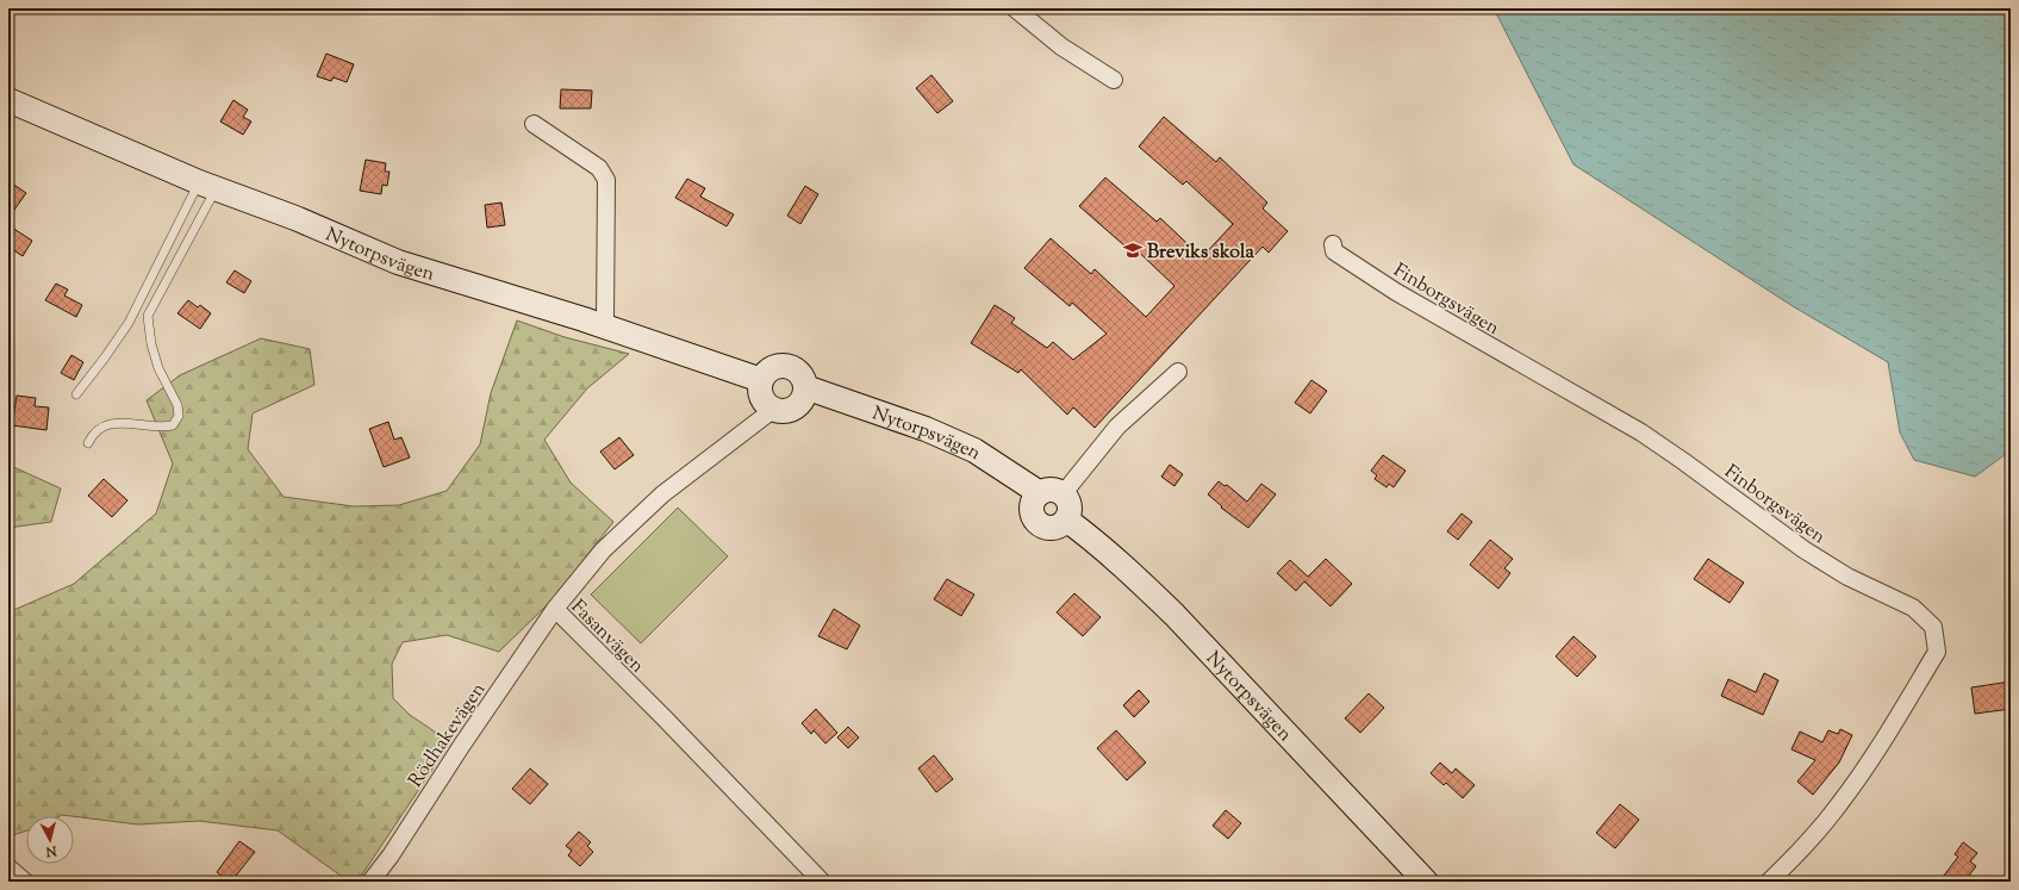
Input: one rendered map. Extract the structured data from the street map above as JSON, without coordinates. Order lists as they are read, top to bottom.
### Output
{
  "streets": {
    "street": [
      "Nytorpsvägen",
      "Finborgsvägen",
      "Fasanvägen",
      "Rödhakevägen"
    ]
  },
  "crossings": [
    ["Nytorpsvägen", "Fasanvägen"],
    ["Fasanvägen", "Rödhakevägen"]
  ],
  "places": {
    "school or university": ["Breviks skola"]
  },
  "north": "bottom"
}
